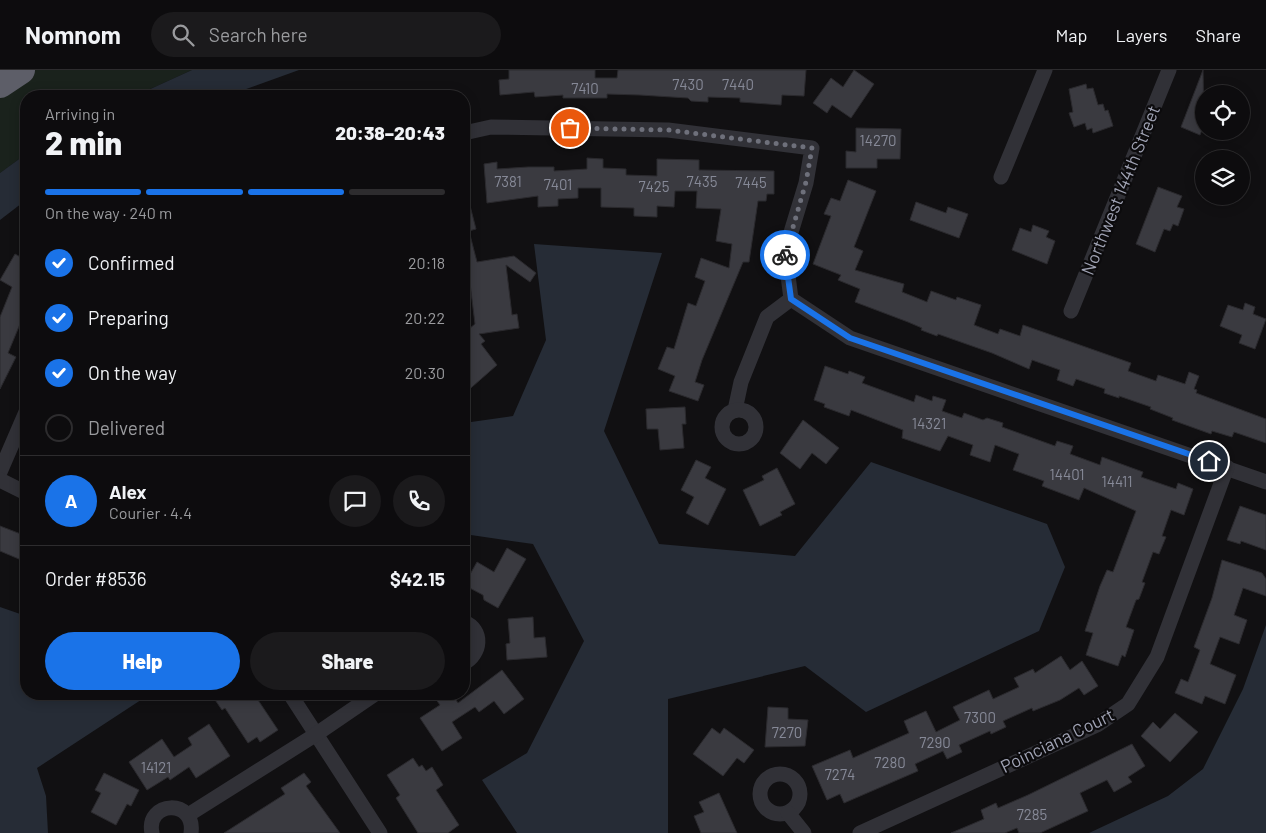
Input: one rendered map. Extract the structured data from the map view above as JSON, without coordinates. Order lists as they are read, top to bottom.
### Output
{
  "streets": {
    "street": ["Northwest 144th Street", "Poinciana Court"]
  },
  "house_numbers": [
    "7430",
    "7440",
    "7410",
    "14270",
    "7381",
    "7435",
    "7445",
    "7401",
    "7425",
    "14321",
    "14401",
    "14411",
    "7300",
    "7270",
    "7290",
    "7280",
    "14121",
    "7274",
    "7285"
  ],
  "page": {
    "header": "Nomnom",
    "search": "Search here",
    "nav": ["Map", "Layers", "Share"],
    "heading": ["2 min", "Arriving in", "20:38–20:43"],
    "panel": [
      "Alex",
      "Courier · 4.4",
      "Order #8536",
      "$42.15"
    ],
    "bar": "On the way · 240 m",
    "list": [
      ["Confirmed", "20:18"],
      ["Preparing", "20:22"],
      ["On the way", "20:30"],
      "Delivered"
    ],
    "round": "A",
    "buttons": ["Help", "Share"]
  }
}
